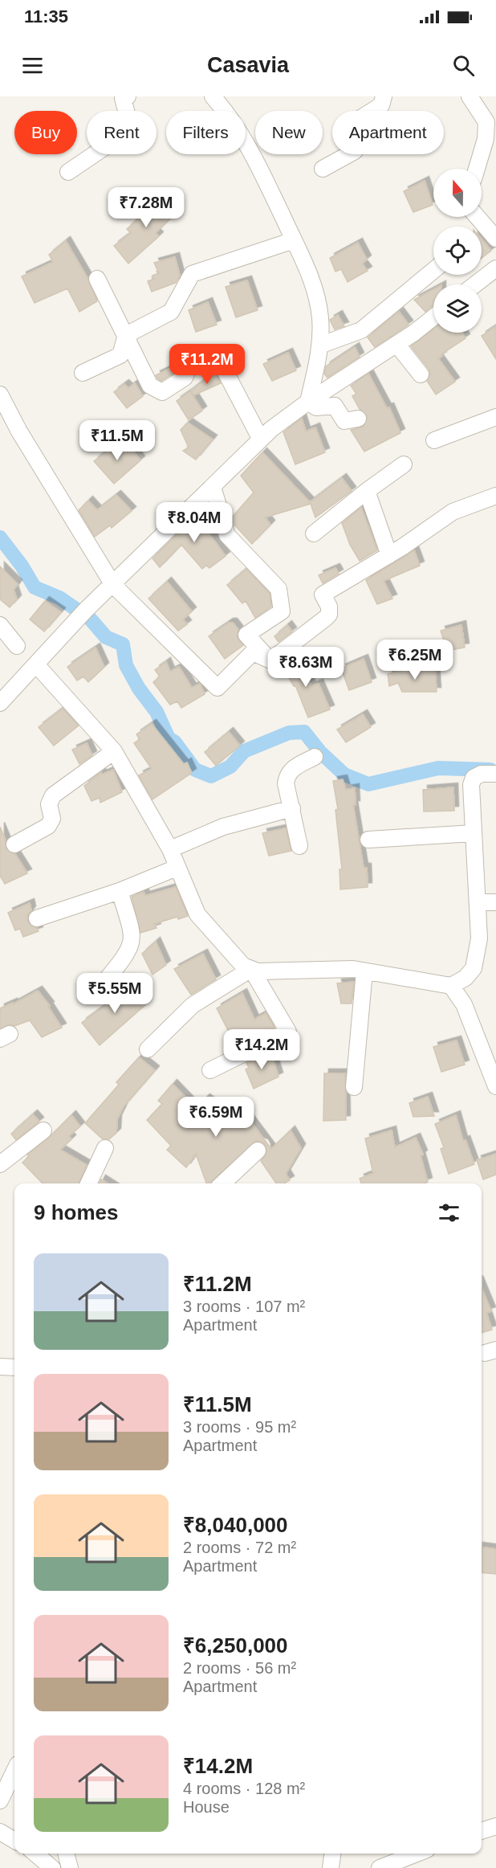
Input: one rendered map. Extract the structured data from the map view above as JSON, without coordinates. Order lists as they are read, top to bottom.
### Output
{
  "north": "top",
  "page": {
    "status": "11:35",
    "header": "Casavia",
    "chip": [
      "Buy",
      "Rent",
      "Filters",
      "New",
      "Apartment"
    ],
    "price": [
      "₹7.28M",
      "₹11.2M",
      "₹11.5M",
      "₹8.04M",
      "₹6.25M",
      "₹8.63M",
      "₹5.55M",
      "₹14.2M",
      "₹6.59M"
    ],
    "heading": "9 homes",
    "list": [
      {
        "name": "₹11.2M",
        "note": "3 rooms · 107 m² · Apartment"
      },
      {
        "name": "₹11.5M",
        "note": "3 rooms · 95 m² · Apartment"
      },
      {
        "name": "₹8,040,000",
        "note": "2 rooms · 72 m² · Apartment"
      },
      {
        "name": "₹6,250,000",
        "note": "2 rooms · 56 m² · Apartment"
      },
      {
        "name": "₹14.2M",
        "note": "4 rooms · 128 m² · House"
      }
    ]
  }
}
